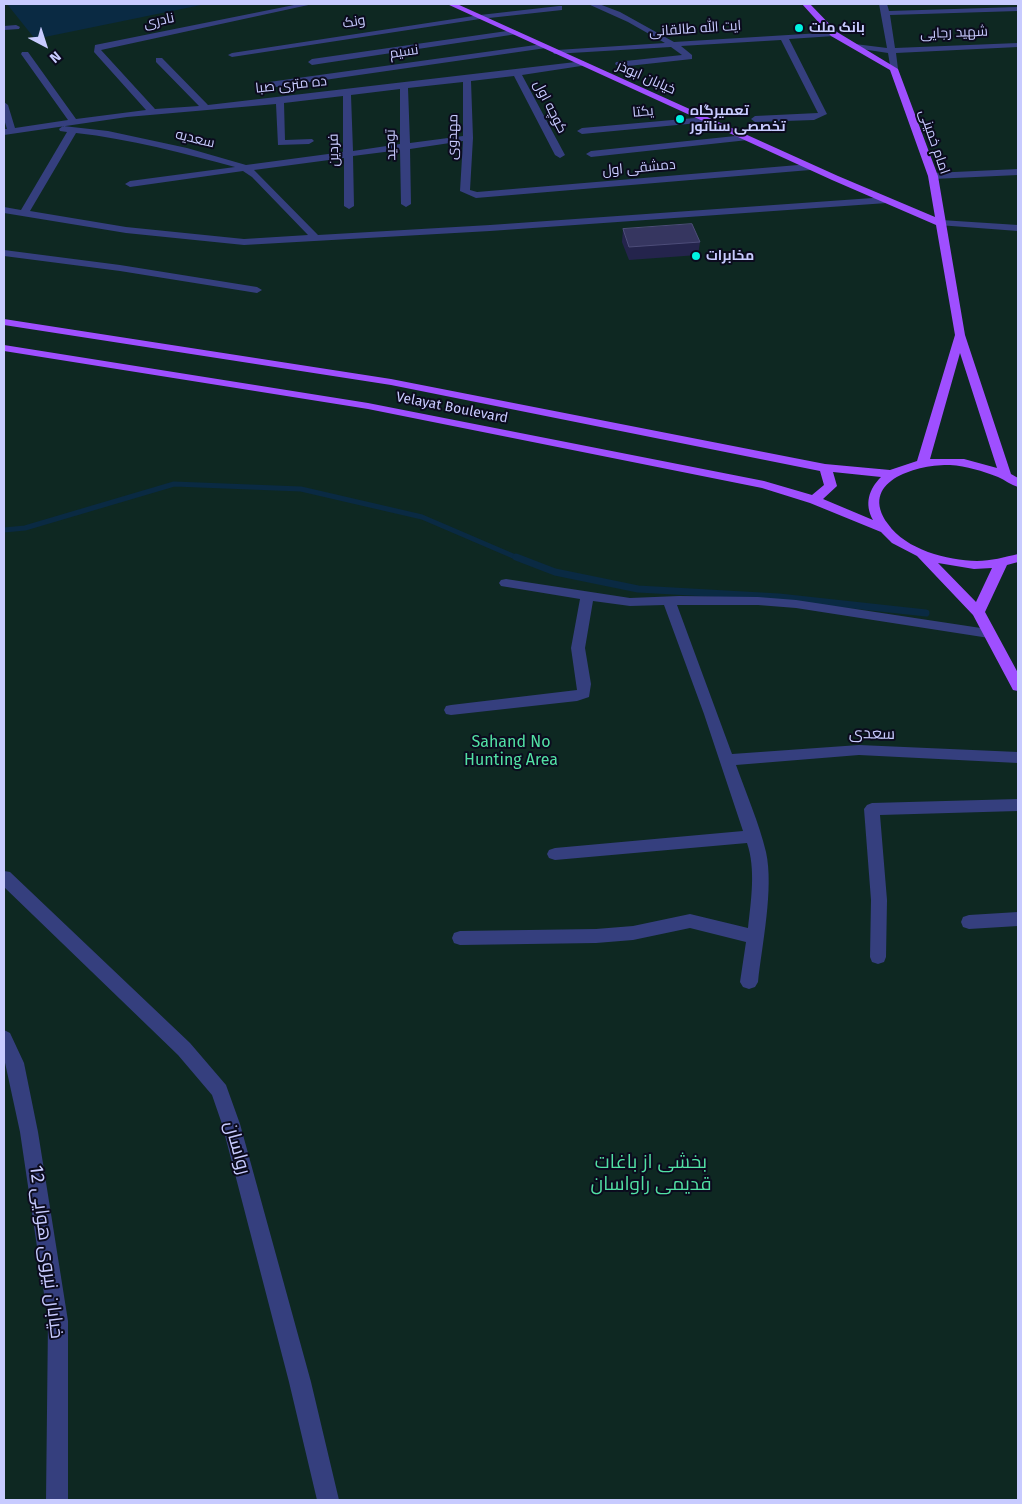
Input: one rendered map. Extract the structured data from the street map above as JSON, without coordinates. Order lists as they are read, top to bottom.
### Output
{
  "streets": {
    "main road": ["خیابان ابوذر", "امام خمینی", "Velayat Boulevard"],
    "street": [
      "نادری",
      "ونک",
      "ایت الله طالقانی",
      "شهید رجایی",
      "نسیم",
      "ده متری صبا",
      "کوچه اول",
      "یکتا",
      "مهدوی",
      "سعدیه",
      "توحید",
      "فردین",
      "دمشقی اول",
      "سعدی",
      "رواسان",
      "خیابان نیروی هوایی 12"
    ]
  },
  "crossings": [
    ["نادری", "ده متری صبا"],
    ["ونک", "خیابان ابوذر"],
    ["ایت الله طالقانی", "خیابان ابوذر"],
    ["نسیم", "خیابان ابوذر"],
    ["خیابان ابوذر", "ده متری صبا"],
    ["خیابان ابوذر", "یکتا"],
    ["خیابان ابوذر", "امام خمینی"],
    ["خیابان ابوذر", "دمشقی اول"],
    ["ده متری صبا", "کوچه اول"],
    ["ده متری صبا", "مهدوی"],
    ["ده متری صبا", "سعدیه"],
    ["ده متری صبا", "توحید"],
    ["ده متری صبا", "فردین"],
    ["مهدوی", "دمشقی اول"]
  ],
  "parks": ["Sahand No Hunting Area", "بخشی از باغات قدیمی راواسان"],
  "places": ["بانک ملت", "تعمیرگاه تخصصی سناتور", "مخابرات"],
  "north": "bottom right"
}
